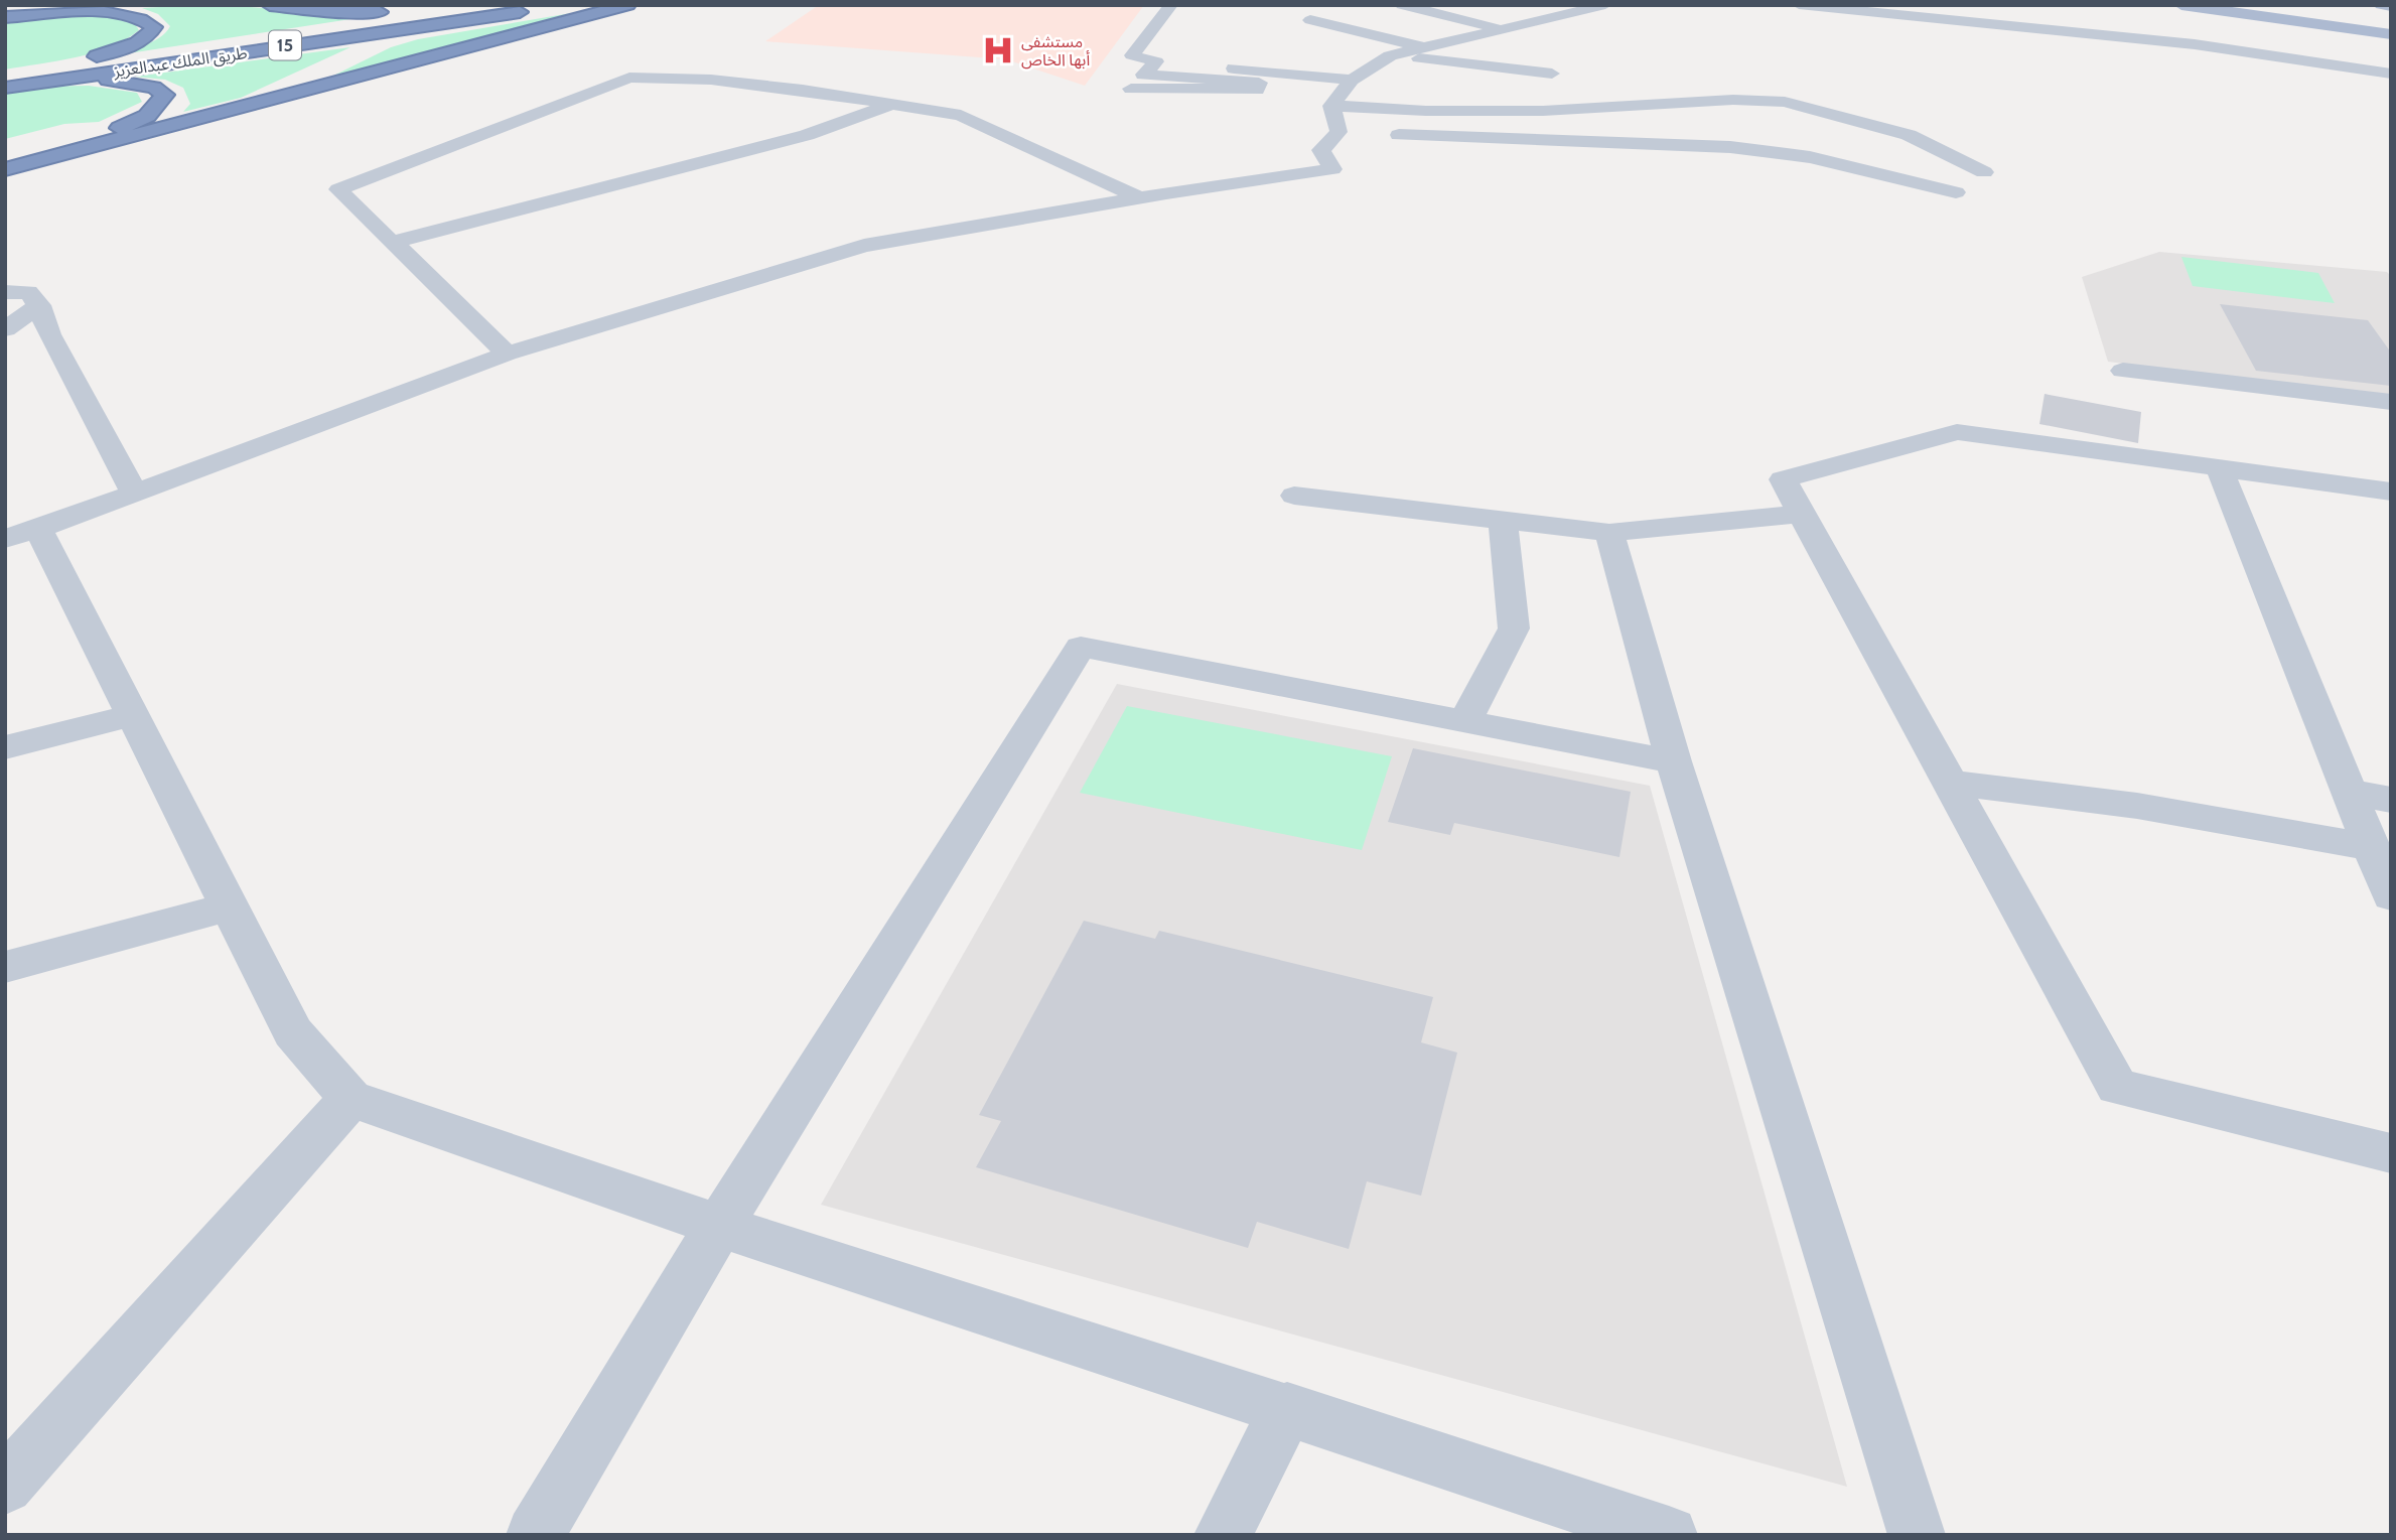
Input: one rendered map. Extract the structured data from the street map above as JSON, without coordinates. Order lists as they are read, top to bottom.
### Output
{
  "streets": {
    "highway": ["15", "طريق الملك عبدالعزيز"]
  },
  "places": {
    "hospital": ["مستشفى أبها الخاص"]
  }
}
